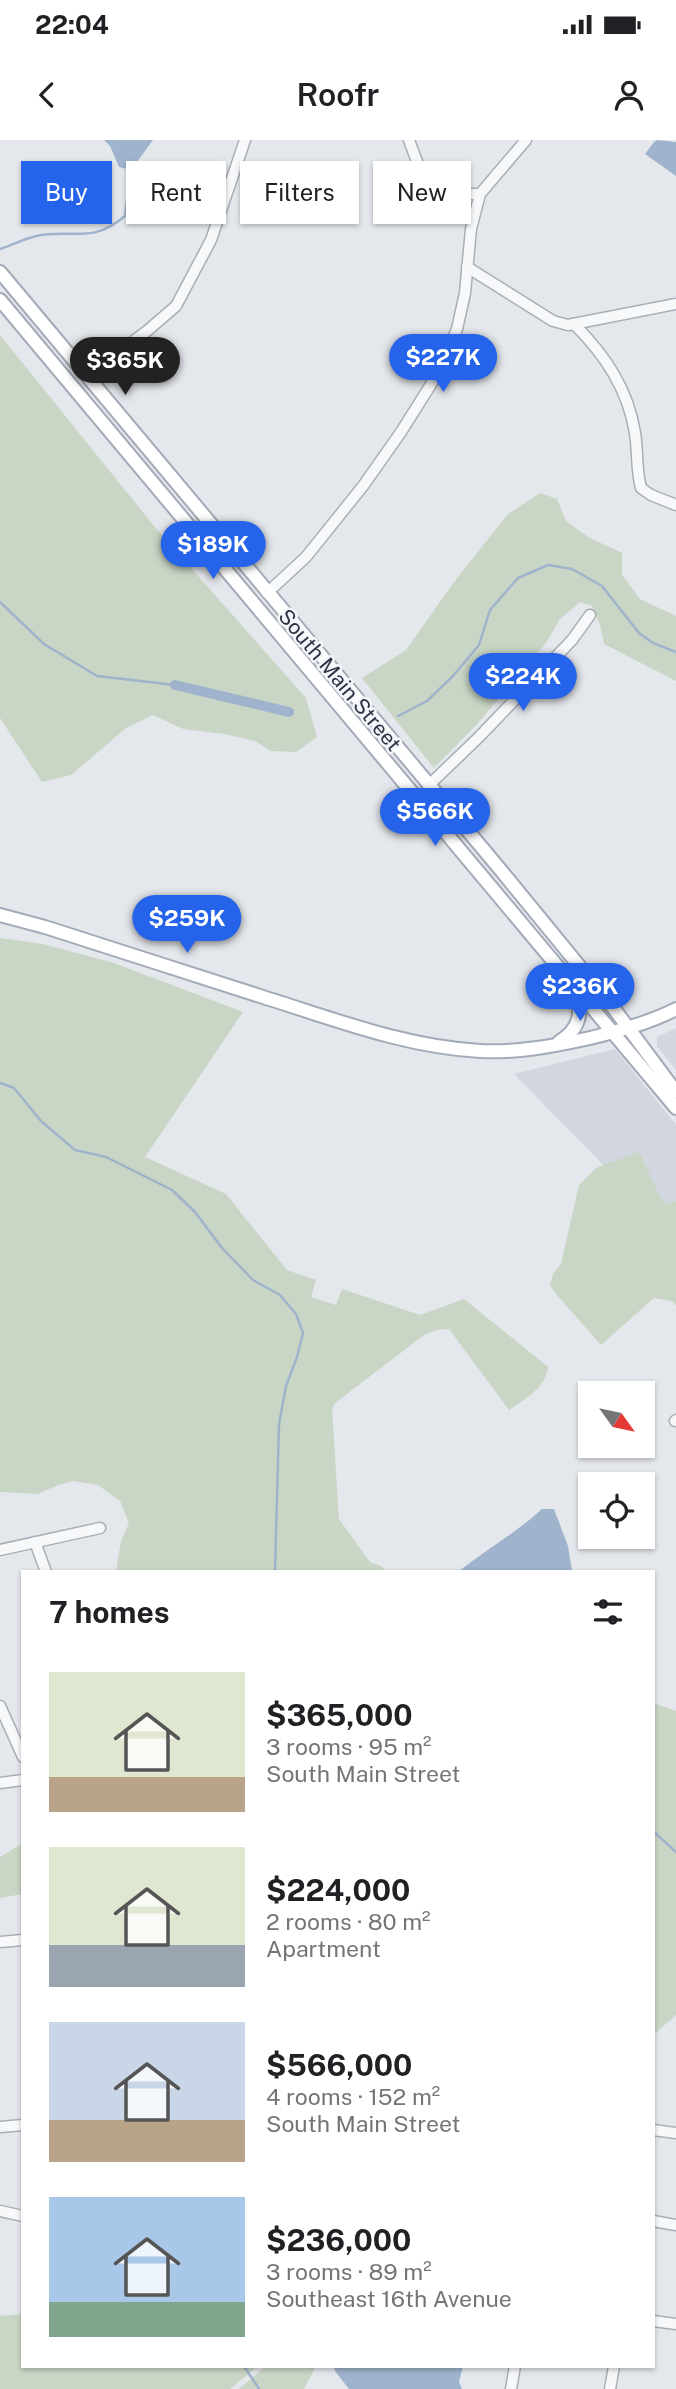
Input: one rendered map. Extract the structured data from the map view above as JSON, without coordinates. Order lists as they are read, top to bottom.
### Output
{
  "streets": {
    "main road": ["South Main Street"]
  },
  "north": "bottom right",
  "page": {
    "status": "22:04",
    "header": "Roofr",
    "chip": [
      "Buy",
      "Rent",
      "Filters",
      "New"
    ],
    "price": [
      "$227K",
      "$365K",
      "$189K",
      "$224K",
      "$566K",
      "$259K",
      "$236K"
    ],
    "heading": "7 homes",
    "list": [
      {
        "name": "$365,000",
        "note": "3 rooms · 95 m² · South Main Street"
      },
      {
        "name": "$224,000",
        "note": "2 rooms · 80 m² · Apartment"
      },
      {
        "name": "$566,000",
        "note": "4 rooms · 152 m² · South Main Street"
      },
      {
        "name": "$236,000",
        "note": "3 rooms · 89 m² · Southeast 16th Avenue"
      }
    ]
  }
}
